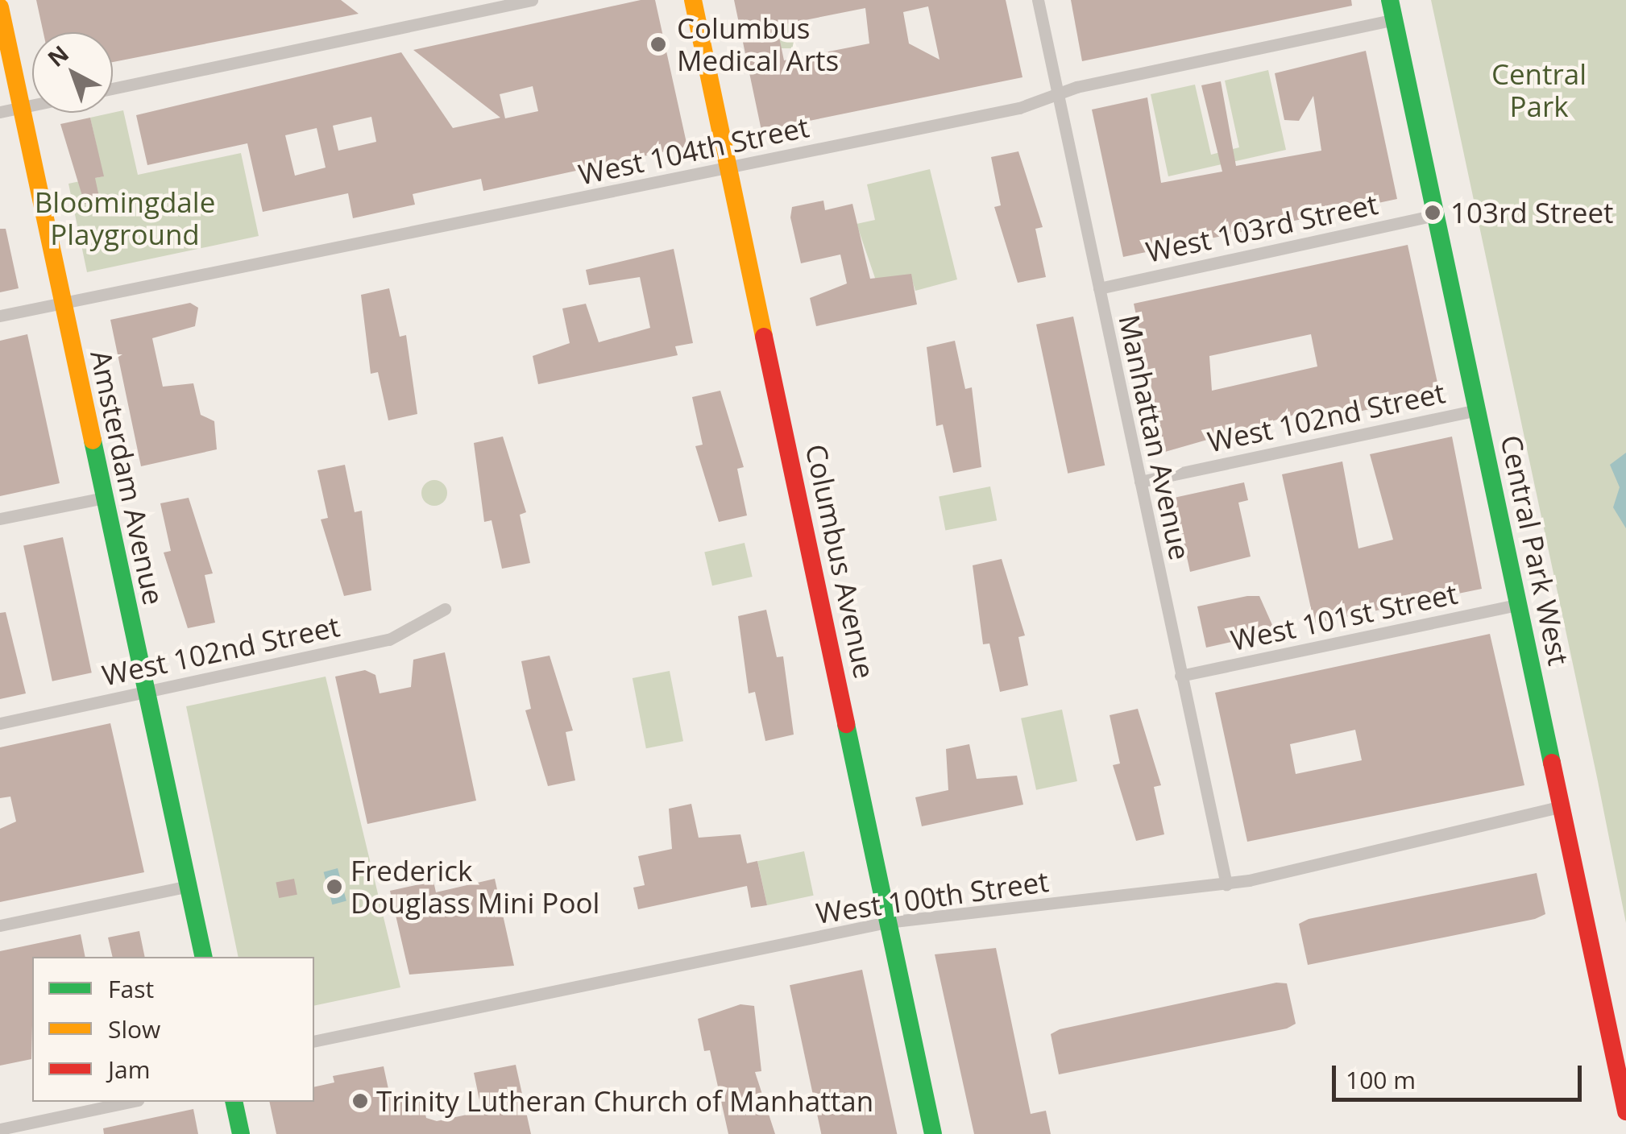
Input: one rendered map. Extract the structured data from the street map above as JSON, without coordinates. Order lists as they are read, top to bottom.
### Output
{
  "streets": {
    "main road": ["Amsterdam Avenue", "Central Park West", "Columbus Avenue"],
    "street": [
      "West 104th Street",
      "West 103rd Street",
      "West 102nd Street",
      "Manhattan Avenue",
      "West 101st Street",
      "West 100th Street"
    ]
  },
  "crossings": [
    ["West 104th Street", "Manhattan Avenue"],
    ["West 104th Street", "Amsterdam Avenue"],
    ["West 104th Street", "Central Park West"],
    ["West 104th Street", "Columbus Avenue"],
    ["West 103rd Street", "Manhattan Avenue"],
    ["West 103rd Street", "Central Park West"],
    ["West 102nd Street", "Manhattan Avenue"],
    ["West 102nd Street", "Amsterdam Avenue"],
    ["West 102nd Street", "Central Park West"],
    ["Manhattan Avenue", "West 101st Street"],
    ["Manhattan Avenue", "West 100th Street"],
    ["Central Park West", "West 101st Street"],
    ["Central Park West", "West 100th Street"],
    ["Columbus Avenue", "West 100th Street"]
  ],
  "parks": ["Central Park", "Bloomingdale Playground"],
  "places": [
    "Columbus Medical Arts",
    "103rd Street",
    "Frederick Douglass Mini Pool",
    "Trinity Lutheran Church of Manhattan"
  ],
  "legend": ["Fast", "Slow", "Jam"],
  "scale_bar": "100 m",
  "north": "top left"
}
